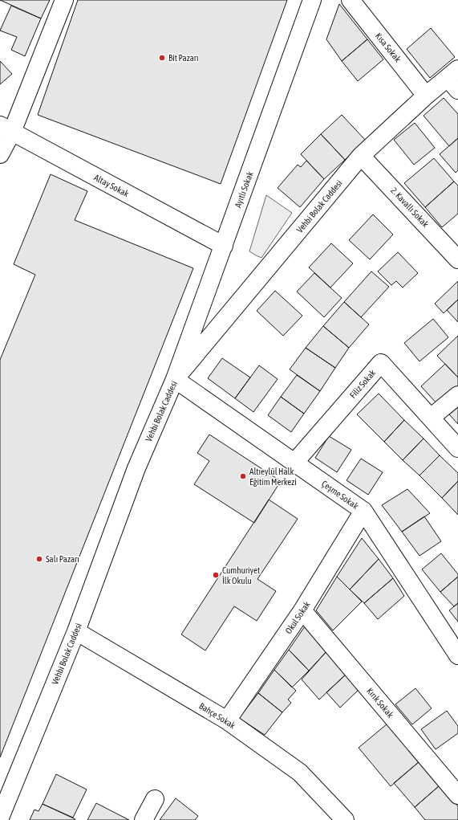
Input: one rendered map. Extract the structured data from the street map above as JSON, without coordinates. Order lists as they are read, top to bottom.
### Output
{
  "streets": {
    "street": [
      "Kısa Sokak",
      "Altay Sokak",
      "Ayıtlı Sokak",
      "Vehbi Bolak Caddesi",
      "2. Kavallı Sokak",
      "Filiz Sokak",
      "Çeşme Sokak",
      "Okul Sokak",
      "Kırık Sokak",
      "Bahçe Sokak"
    ]
  },
  "crossings": [
    ["Kısa Sokak", "Vehbi Bolak Caddesi"],
    ["Altay Sokak", "Ayıtlı Sokak"],
    ["Ayıtlı Sokak", "Vehbi Bolak Caddesi"],
    ["Ayıtlı Sokak", "Çeşme Sokak"],
    ["Vehbi Bolak Caddesi", "2. Kavallı Sokak"],
    ["Vehbi Bolak Caddesi", "Çeşme Sokak"],
    ["Vehbi Bolak Caddesi", "Bahçe Sokak"],
    ["Filiz Sokak", "Çeşme Sokak"],
    ["Çeşme Sokak", "Okul Sokak"],
    ["Okul Sokak", "Kırık Sokak"],
    ["Okul Sokak", "Bahçe Sokak"]
  ],
  "places": [
    "Bit Pazarı",
    "Altıeylül Halk Eğitim Merkezi",
    "Salı Pazarı",
    "Cumhuriyet İlk Okulu"
  ]
}
